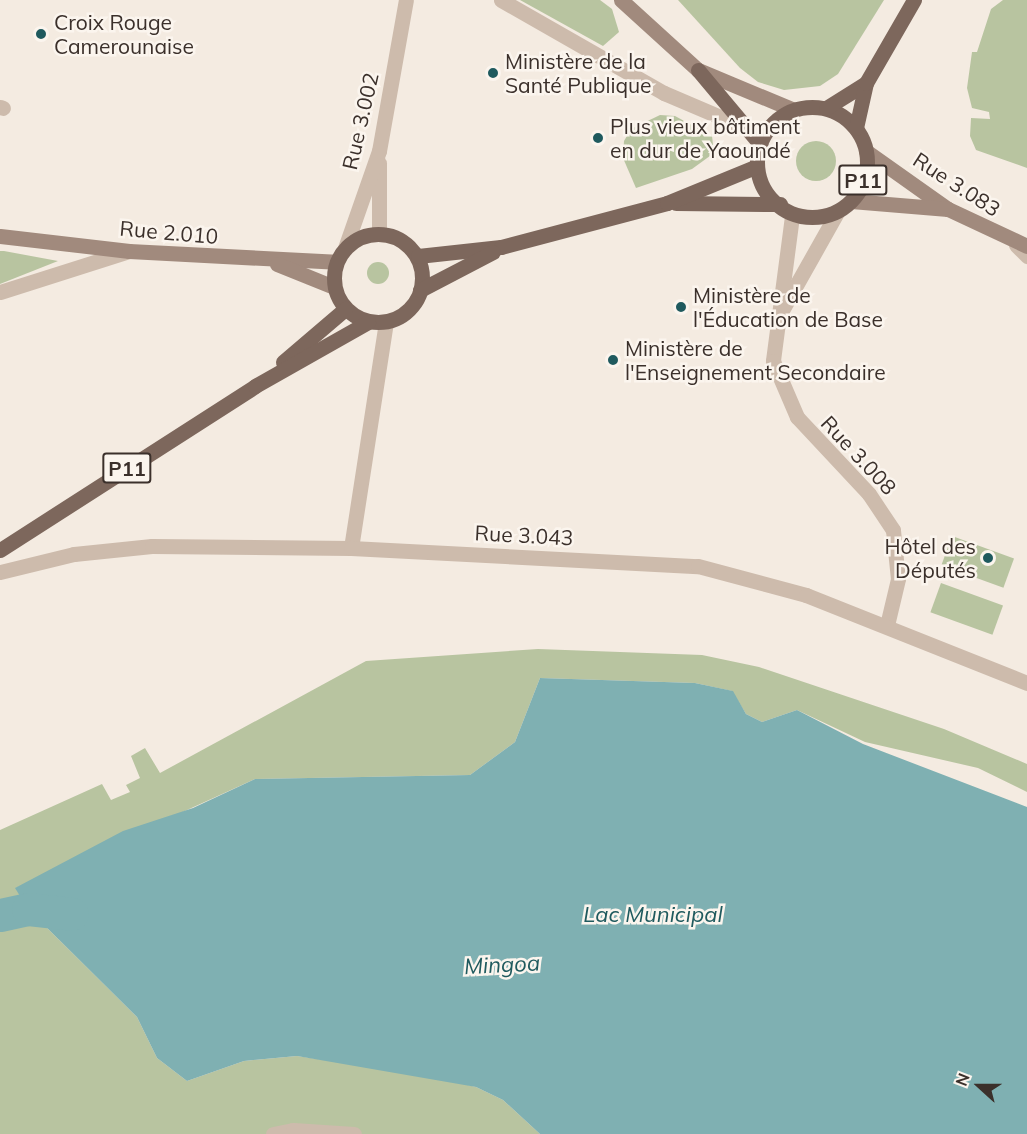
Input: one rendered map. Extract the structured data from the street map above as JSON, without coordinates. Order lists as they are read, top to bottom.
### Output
{
  "streets": {
    "main road": ["P11", "Rue 3.083", "Rue 2.010"],
    "street": ["Rue 3.002", "Rue 3.008", "Rue 3.043"]
  },
  "crossings": [
    ["Rue 3.002", "P11"],
    ["Rue 3.002", "Rue 2.010"],
    ["P11", "Rue 3.083"],
    ["P11", "Rue 2.010"],
    ["P11", "Rue 3.008"],
    ["Rue 3.083", "Rue 3.008"],
    ["Rue 3.008", "Rue 3.043"]
  ],
  "water": ["Lac Municipal", "Mingoa"],
  "places": [
    "Croix Rouge Camerounaise",
    "Ministère de la Santé Publique",
    "Plus vieux bâtiment en dur de Yaoundé",
    "Ministère de l'Éducation de Base",
    "Ministère de l'Enseignement Secondaire",
    "Hôtel des Députés"
  ],
  "north": "left"
}
